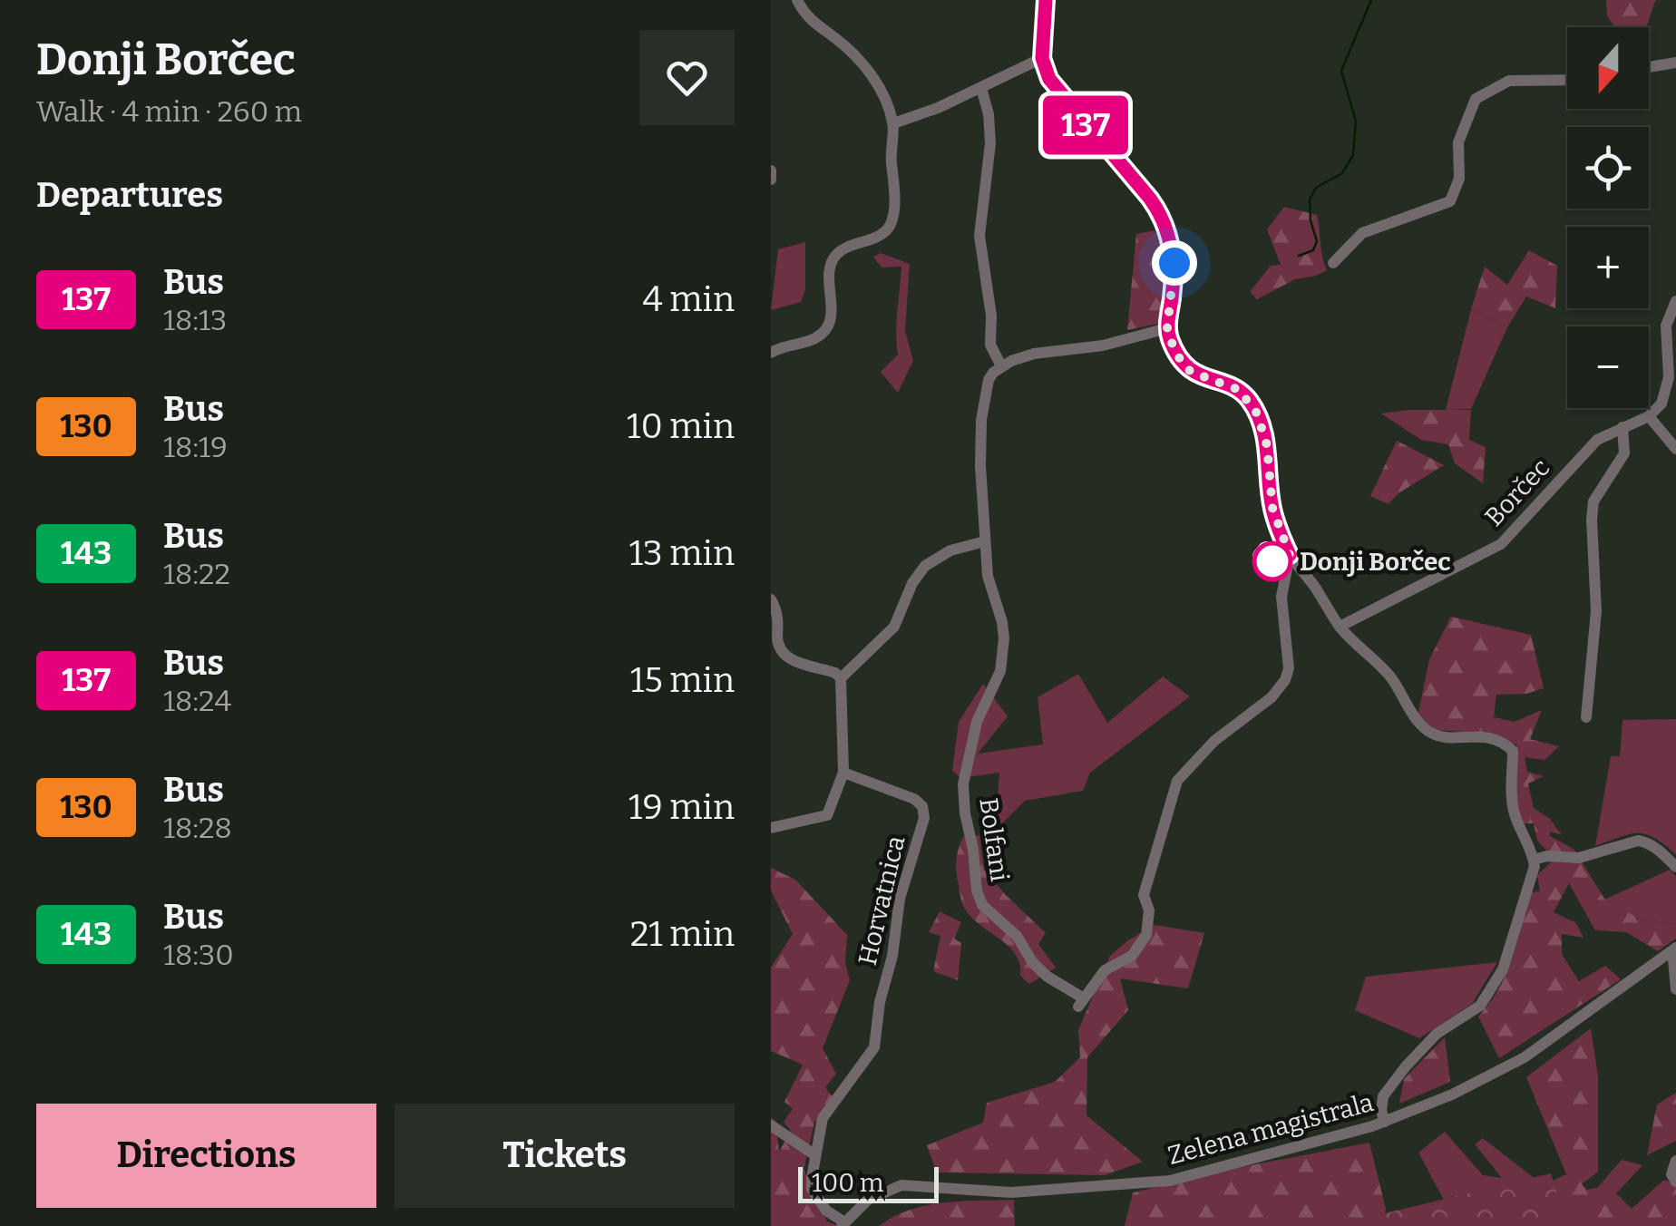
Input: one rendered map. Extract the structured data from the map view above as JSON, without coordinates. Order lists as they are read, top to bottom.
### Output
{
  "streets": {
    "street": [
      "Borčec",
      "Bolfani",
      "Horvatnica",
      "Zelena magistrala"
    ]
  },
  "crossings": [
    ["Horvatnica", "Zelena magistrala"]
  ],
  "places": ["Donji Borčec"],
  "lines": ["bus line 137"],
  "scale_bar": "100 m",
  "north": "bottom",
  "page": {
    "heading": [
      ["Donji Borčec", "Walk · 4 min · 260 m"],
      "Departures"
    ],
    "on_map": "137",
    "map_buttons": ["+", "−"],
    "list": [
      {
        "mark": "137",
        "name": "Bus",
        "note": "18:13",
        "value": "4 min"
      },
      {
        "mark": "130",
        "name": "Bus",
        "note": "18:19",
        "value": "10 min"
      },
      {
        "mark": "143",
        "name": "Bus",
        "note": "18:22",
        "value": "13 min"
      },
      {
        "mark": "137",
        "name": "Bus",
        "note": "18:24",
        "value": "15 min"
      },
      {
        "mark": "130",
        "name": "Bus",
        "note": "18:28",
        "value": "19 min"
      },
      {
        "mark": "143",
        "name": "Bus",
        "note": "18:30",
        "value": "21 min"
      }
    ],
    "buttons": ["Directions", "Tickets"],
    "scale": "100 m"
  }
}
